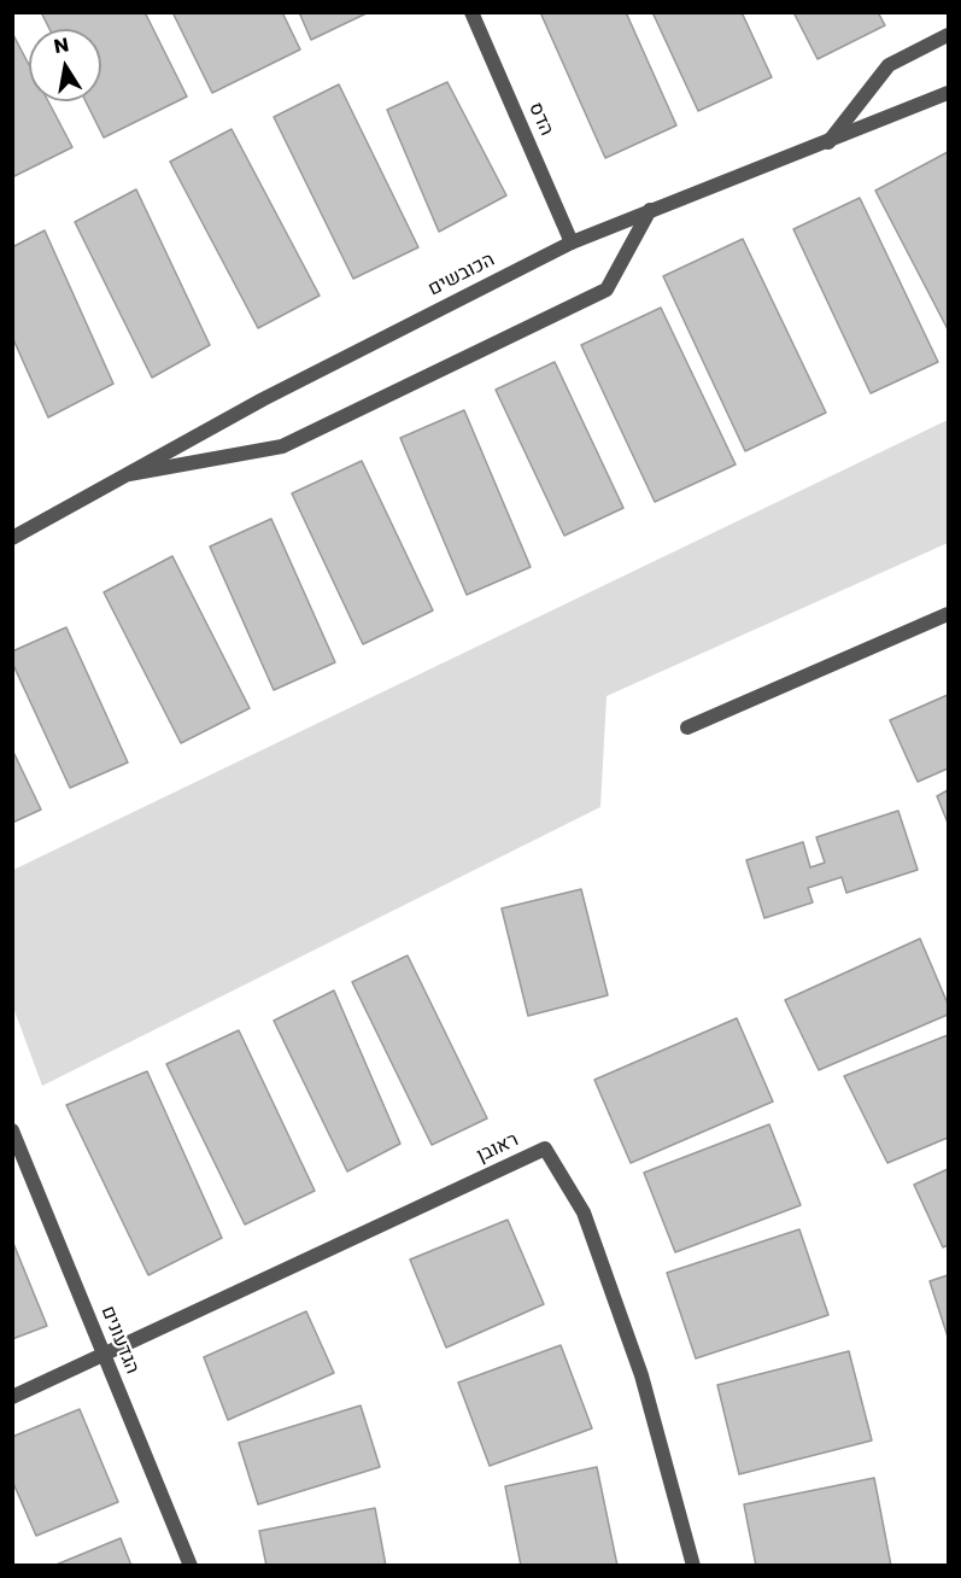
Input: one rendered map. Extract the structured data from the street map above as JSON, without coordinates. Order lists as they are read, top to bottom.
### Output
{
  "streets": {
    "street": [
      "הדס",
      "הכובשים",
      "ראובן",
      "הגדעונים"
    ]
  },
  "crossings": [
    ["הדס", "הכובשים"],
    ["ראובן", "הגדעונים"]
  ],
  "north": "top"
}
